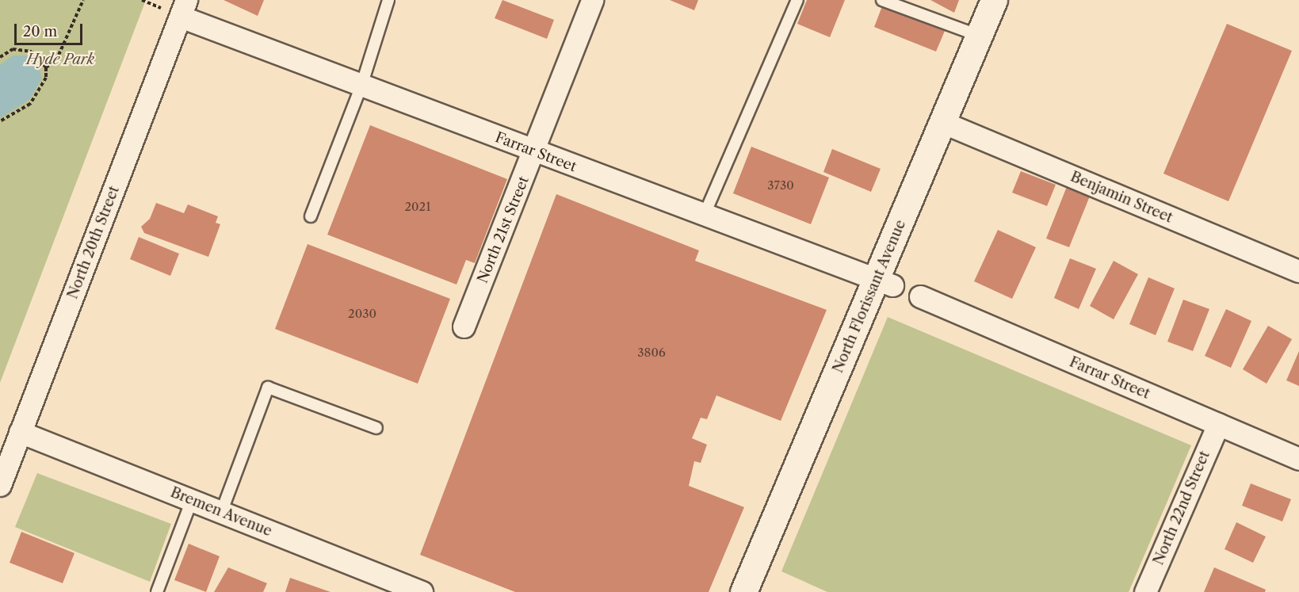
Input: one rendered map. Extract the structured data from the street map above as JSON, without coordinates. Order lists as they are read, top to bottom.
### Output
{
  "streets": {
    "main road": ["North Florissant Avenue"],
    "street": [
      "Farrar Street",
      "Benjamin Street",
      "North 21st Street",
      "North 20th Street",
      "North 22nd Street",
      "Bremen Avenue"
    ]
  },
  "crossings": [
    ["Farrar Street", "North 21st Street"],
    ["Farrar Street", "North 20th Street"],
    ["Farrar Street", "North Florissant Avenue"],
    ["Farrar Street", "North 22nd Street"],
    ["Benjamin Street", "North Florissant Avenue"],
    ["North 20th Street", "Bremen Avenue"]
  ],
  "parks": ["Hyde Park"],
  "house_numbers": [
    "3730",
    "2021",
    "2030",
    "3806"
  ],
  "scale_bar": "20 m"
}
